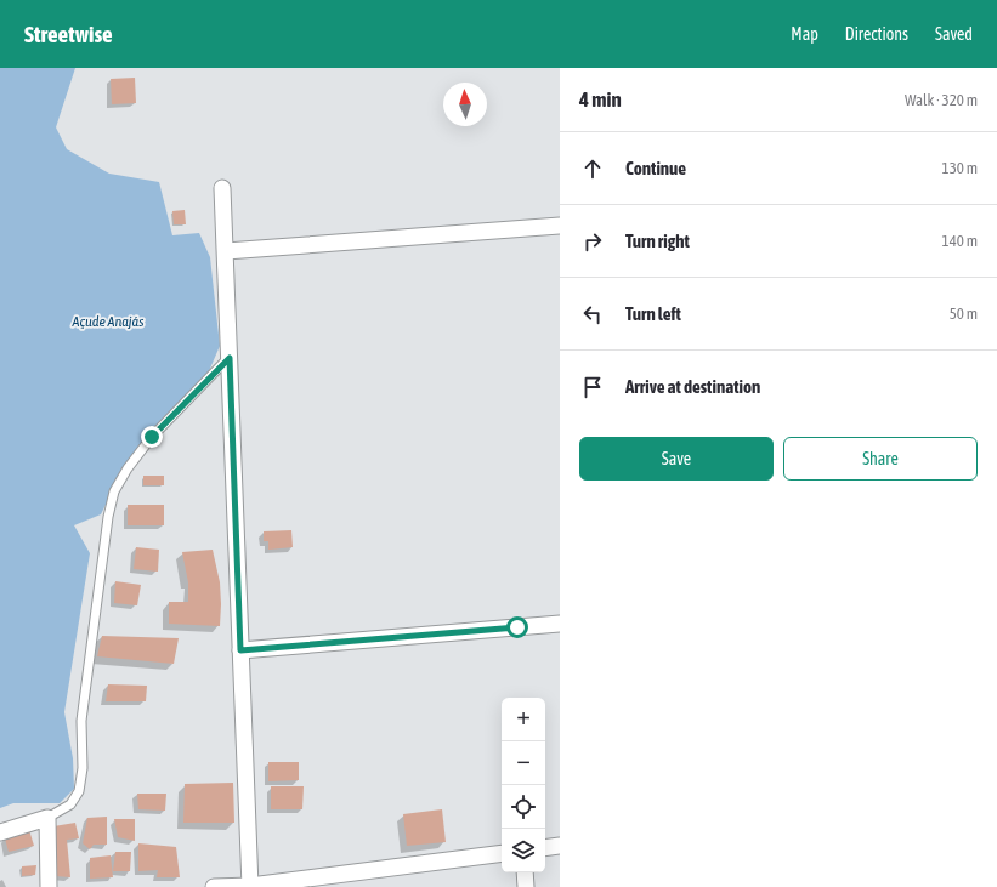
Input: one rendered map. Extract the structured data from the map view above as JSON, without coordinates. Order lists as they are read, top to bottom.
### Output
{
  "water": ["Açude Anajás"],
  "north": "top",
  "page": {
    "header": "Streetwise",
    "nav": ["Map", "Directions", "Saved"],
    "heading": ["4 min", "Walk · 320 m"],
    "list": [
      ["Continue", "130 m"],
      ["Turn right", "140 m"],
      ["Turn left", "50 m"],
      "Arrive at destination"
    ],
    "buttons": ["Save", "Share"],
    "map_buttons": ["+", "−"]
  }
}
